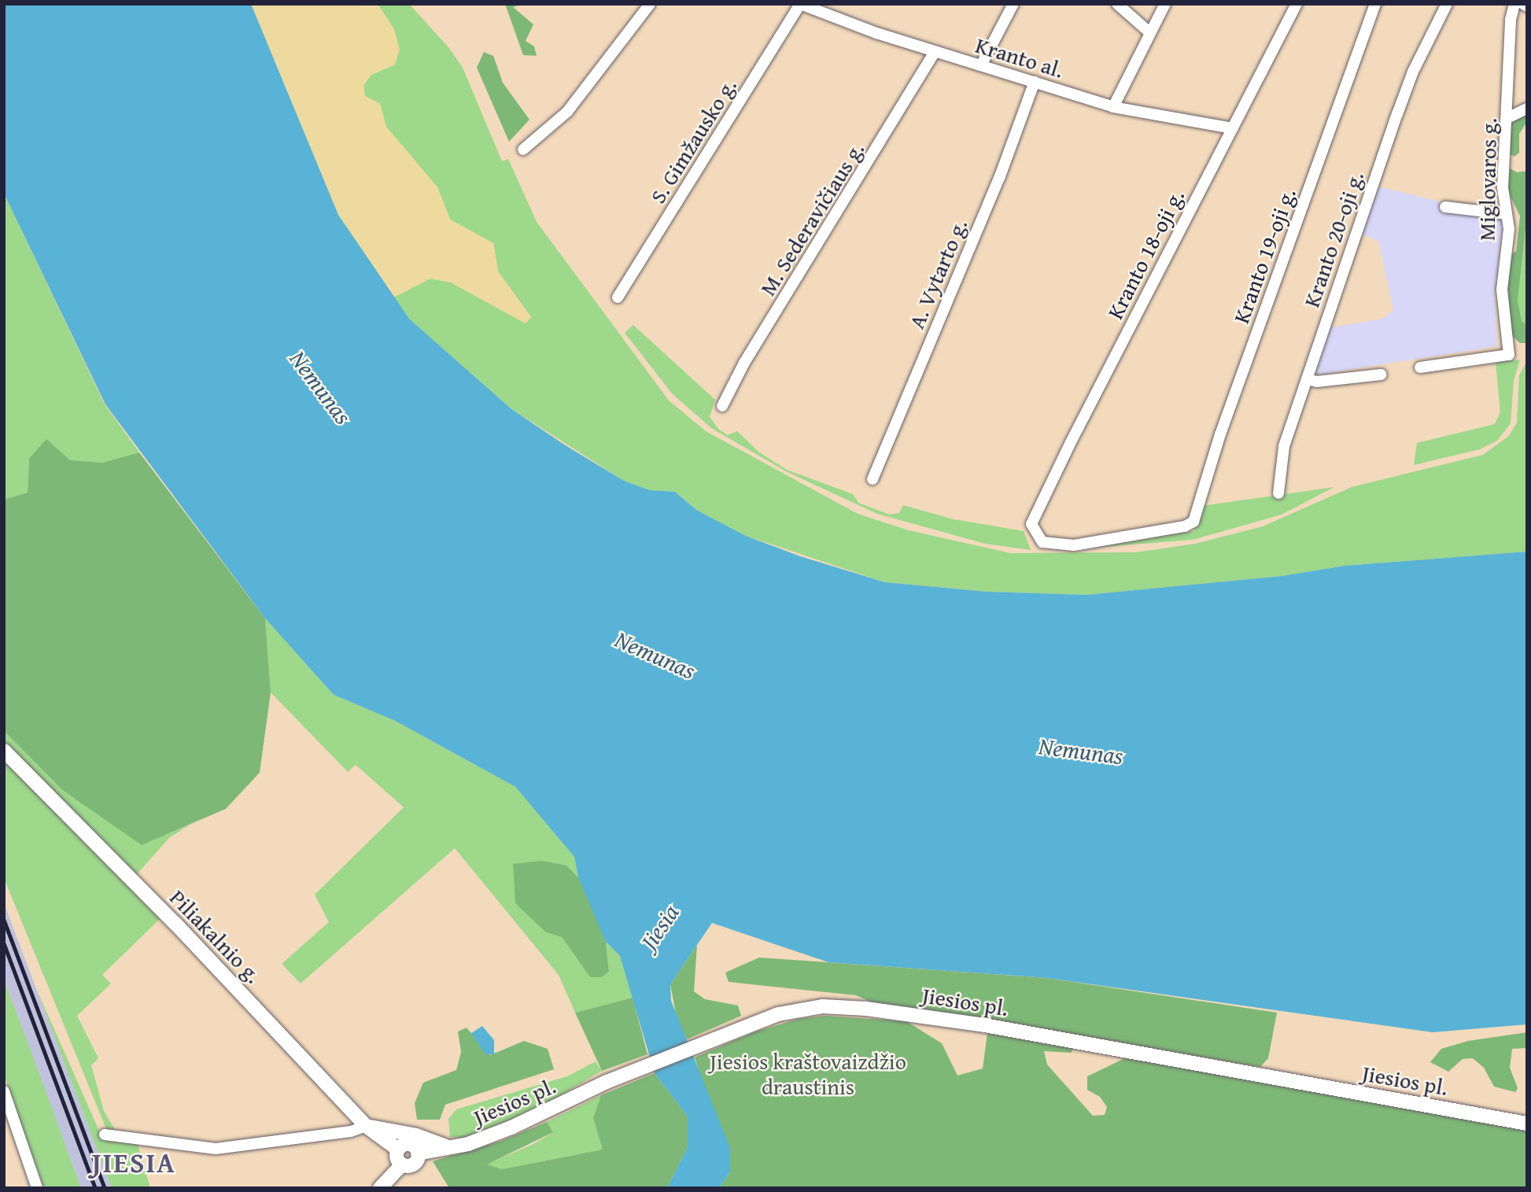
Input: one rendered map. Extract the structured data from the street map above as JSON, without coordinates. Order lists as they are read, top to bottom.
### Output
{
  "streets": {
    "main road": ["Piliakalnio g.", "Jiesios pl."],
    "street": [
      "Kranto al.",
      "S. Gimžausko g.",
      "Miglovaros g.",
      "M. Sederavičiaus g.",
      "Kranto 20-oji g.",
      "Kranto 18-oji g.",
      "Kranto 19-oji g.",
      "A. Vytarto g."
    ]
  },
  "crossings": [
    ["Kranto al.", "S. Gimžausko g."],
    ["Kranto al.", "M. Sederavičiaus g."],
    ["Kranto al.", "Kranto 18-oji g."],
    ["Kranto al.", "A. Vytarto g."],
    ["Kranto 18-oji g.", "Kranto 19-oji g."],
    ["Piliakalnio g.", "Jiesios pl."]
  ],
  "districts": ["JIESIA"],
  "water": ["Nemunas", "Jiesia"],
  "parks": ["Jiesios kraštovaizdžio draustinis"]
}
